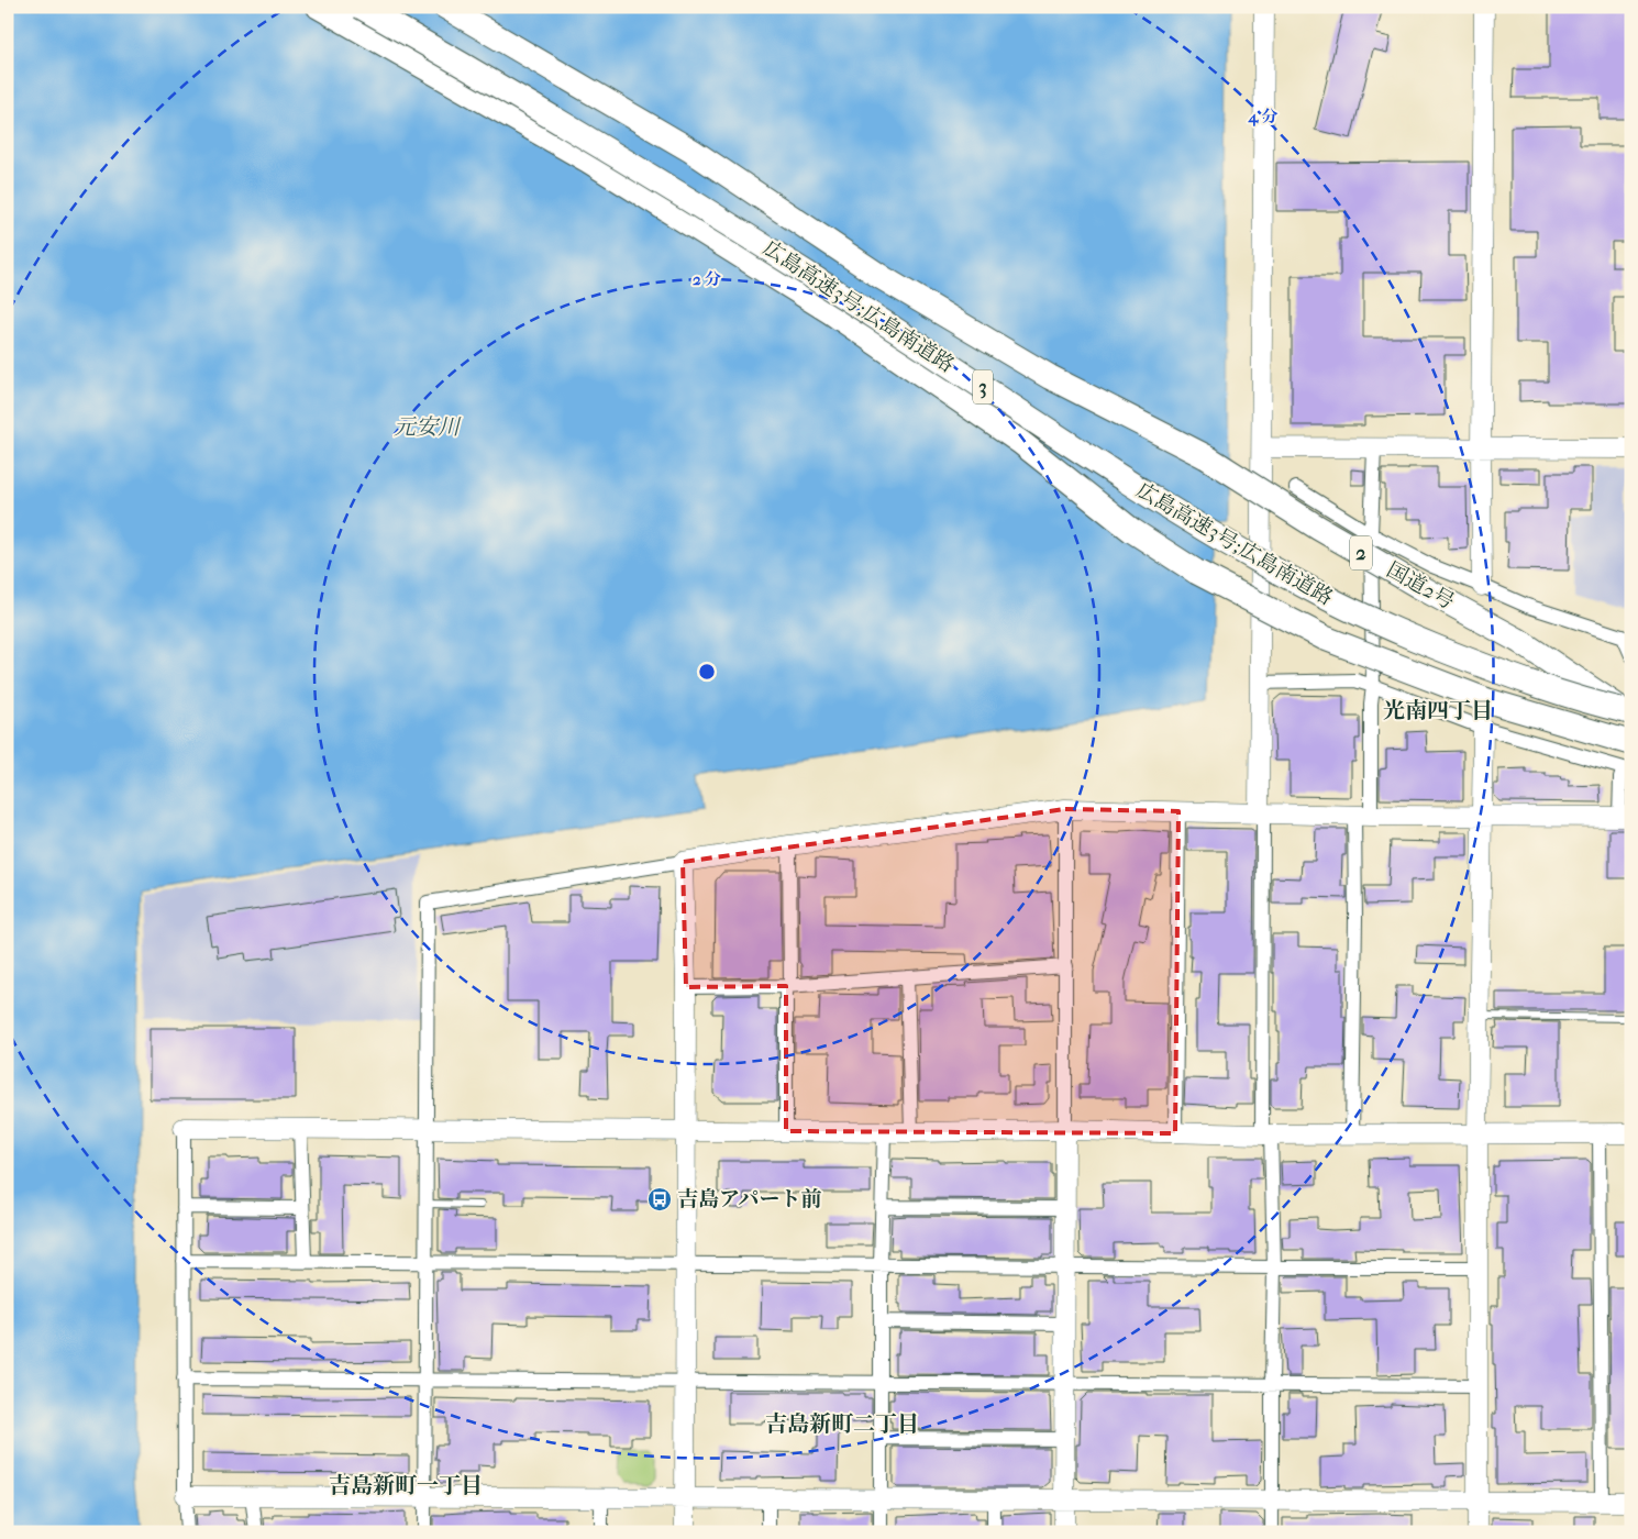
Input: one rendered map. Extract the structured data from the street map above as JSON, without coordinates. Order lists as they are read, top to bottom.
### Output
{
  "streets": {
    "highway": [
      "広島高速3号;広島南道路",
      "3",
      "2",
      "国道2号"
    ]
  },
  "crossings": [
    ["広島高速3号;広島南道路", "国道2号"]
  ],
  "districts": ["光南四丁目", "吉島新町二丁目", "吉島新町一丁目"],
  "water": ["元安川"],
  "places": {
    "bus stop": ["吉島アパート前"]
  },
  "rings": ["4 分", "2 分"]
}
